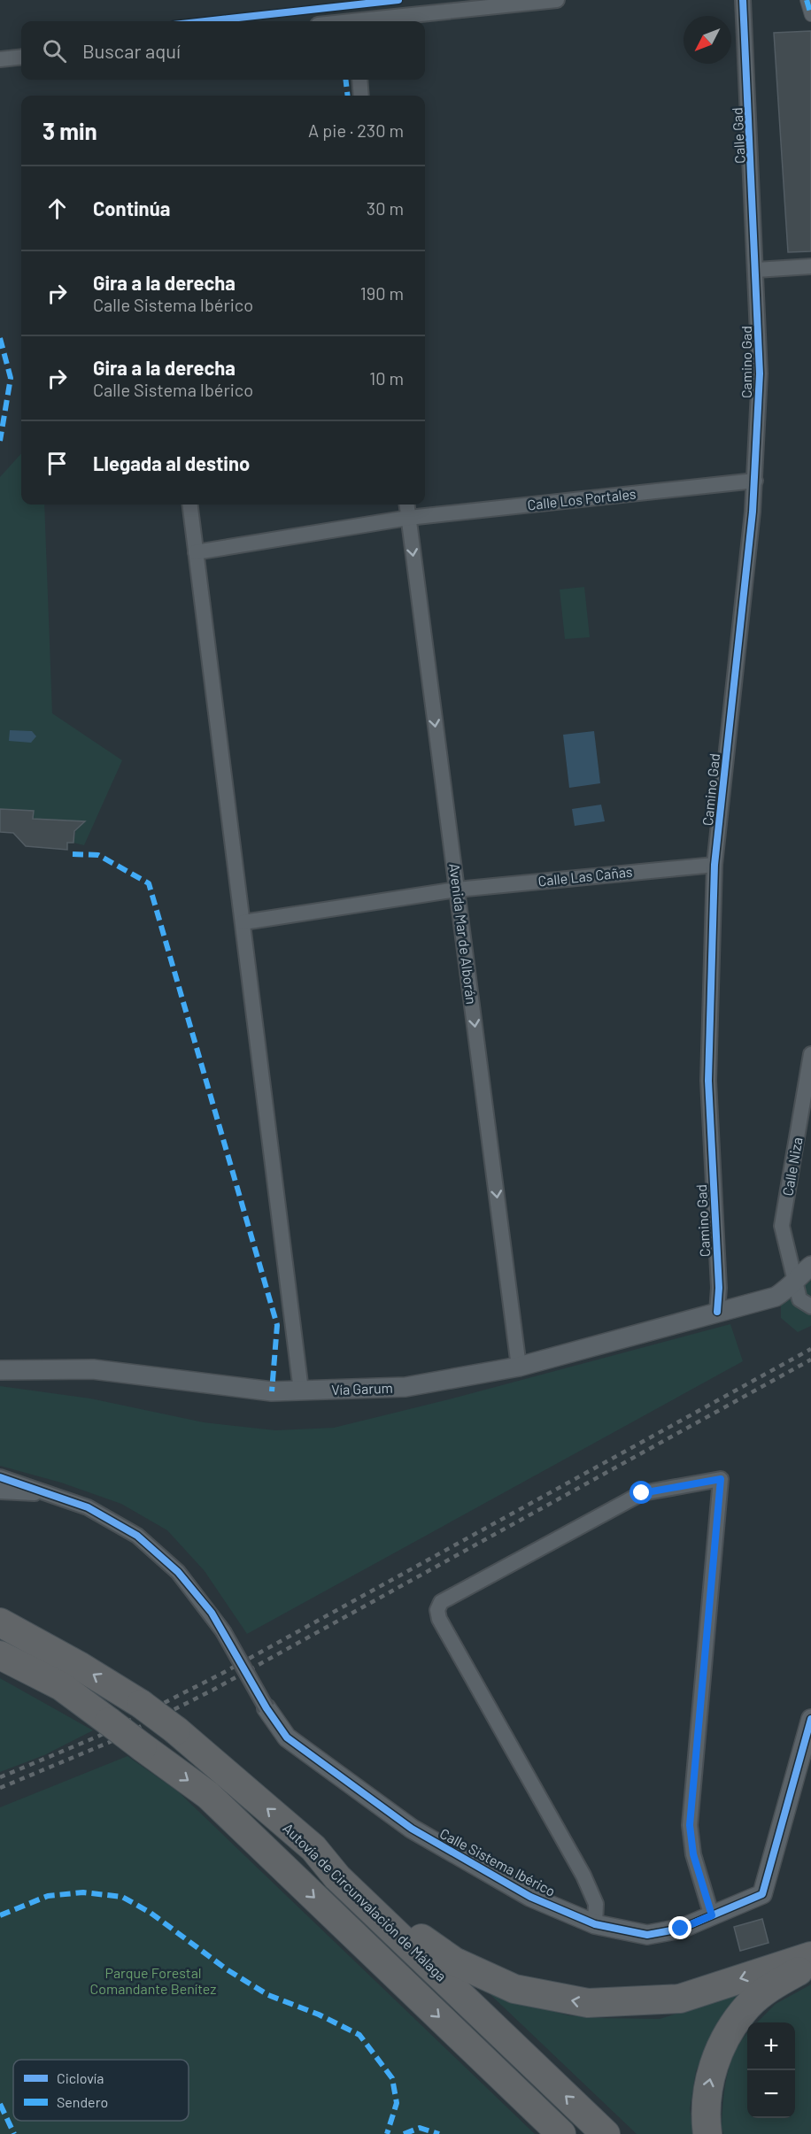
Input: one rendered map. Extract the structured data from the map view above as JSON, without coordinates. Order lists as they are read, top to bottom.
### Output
{
  "streets": {
    "highway": ["Autovía de Circunvalación de Málaga"],
    "street": [
      "Calle Gad",
      "Camino Gad",
      "Calle Los Portales",
      "Calle Las Cañas",
      "Avenida Mar de Alborán",
      "Calle Niza",
      "Vía Garum",
      "Calle Sistema Ibérico"
    ]
  },
  "crossings": [
    ["Calle Gad", "Camino Gad"],
    ["Camino Gad", "Calle Los Portales"],
    ["Camino Gad", "Calle Las Cañas"],
    ["Camino Gad", "Vía Garum"],
    ["Calle Los Portales", "Avenida Mar de Alborán"],
    ["Calle Las Cañas", "Avenida Mar de Alborán"],
    ["Avenida Mar de Alborán", "Vía Garum"],
    ["Calle Niza", "Vía Garum"]
  ],
  "one_way": ["Avenida Mar de Alborán"],
  "parks": ["Parque Forestal Comandante Benítez"],
  "legend": ["Ciclovía", "Sendero"],
  "north": "bottom left",
  "page": {
    "search": "Buscar aquí",
    "heading": ["3 min", "A pie · 230 m"],
    "list": [
      ["Continúa", "30 m"],
      ["Gira a la derecha", "Calle Sistema Ibérico", "190 m"],
      ["Gira a la derecha", "Calle Sistema Ibérico", "10 m"],
      "Llegada al destino"
    ],
    "map_buttons": ["+", "−"]
  }
}
